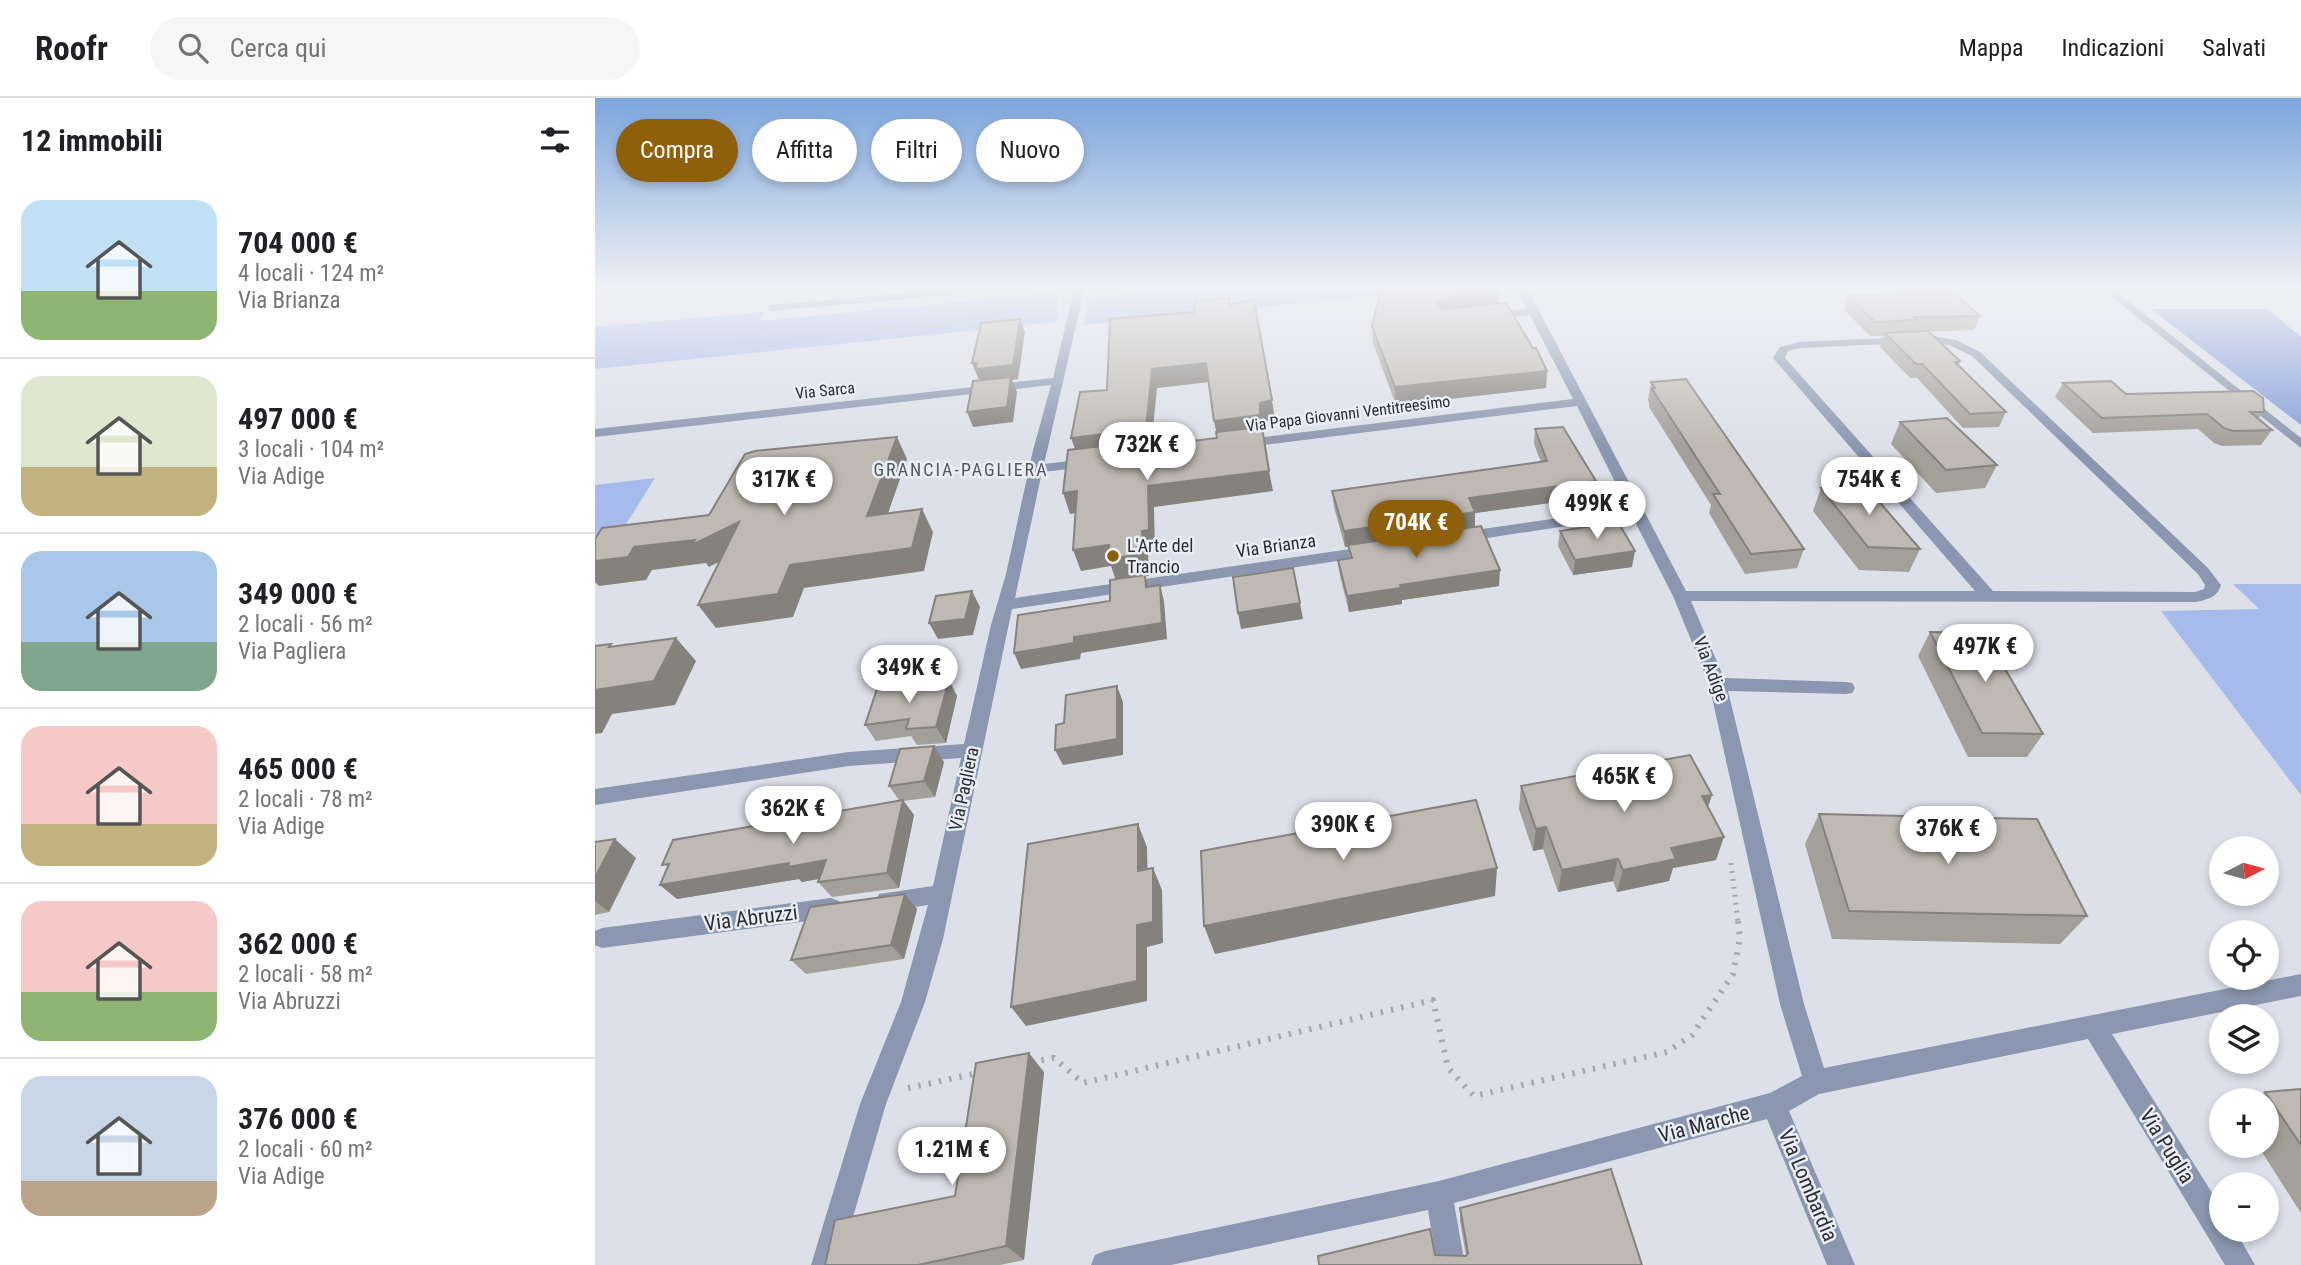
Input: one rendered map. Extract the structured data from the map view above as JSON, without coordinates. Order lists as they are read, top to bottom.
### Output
{
  "streets": {
    "street": [
      "Via Sarca",
      "Via Papa Giovanni Ventitreesimo",
      "Via Brianza",
      "Via Adige",
      "Via Pagliera",
      "Via Abruzzi",
      "Via Marche",
      "Via Puglia",
      "Via Lombardia"
    ]
  },
  "crossings": [
    ["Via Sarca", "Via Pagliera"],
    ["Via Papa Giovanni Ventitreesimo", "Via Adige"],
    ["Via Brianza", "Via Pagliera"],
    ["Via Adige", "Via Marche"],
    ["Via Pagliera", "Via Abruzzi"],
    ["Via Marche", "Via Puglia"],
    ["Via Marche", "Via Lombardia"]
  ],
  "districts": ["GRANCIA-PAGLIERA"],
  "places": ["L'Arte del Trancio"],
  "north": "right",
  "page": {
    "header": "Roofr",
    "search": "Cerca qui",
    "nav": ["Mappa", "Indicazioni", "Salvati"],
    "heading": "12 immobili",
    "chip": [
      "Compra",
      "Affitta",
      "Filtri",
      "Nuovo"
    ],
    "list": [
      {
        "name": "704 000 €",
        "note": "4 locali · 124 m² · Via Brianza"
      },
      {
        "name": "497 000 €",
        "note": "3 locali · 104 m² · Via Adige"
      },
      {
        "name": "349 000 €",
        "note": "2 locali · 56 m² · Via Pagliera"
      },
      {
        "name": "465 000 €",
        "note": "2 locali · 78 m² · Via Adige"
      },
      {
        "name": "362 000 €",
        "note": "2 locali · 58 m² · Via Abruzzi"
      },
      {
        "name": "376 000 €",
        "note": "2 locali · 60 m² · Via Adige"
      }
    ],
    "price": [
      "732K €",
      "317K €",
      "754K €",
      "499K €",
      "704K €",
      "497K €",
      "349K €",
      "465K €",
      "362K €",
      "390K €",
      "376K €",
      "1.21M €"
    ],
    "map_buttons": ["+", "−"]
  }
}
